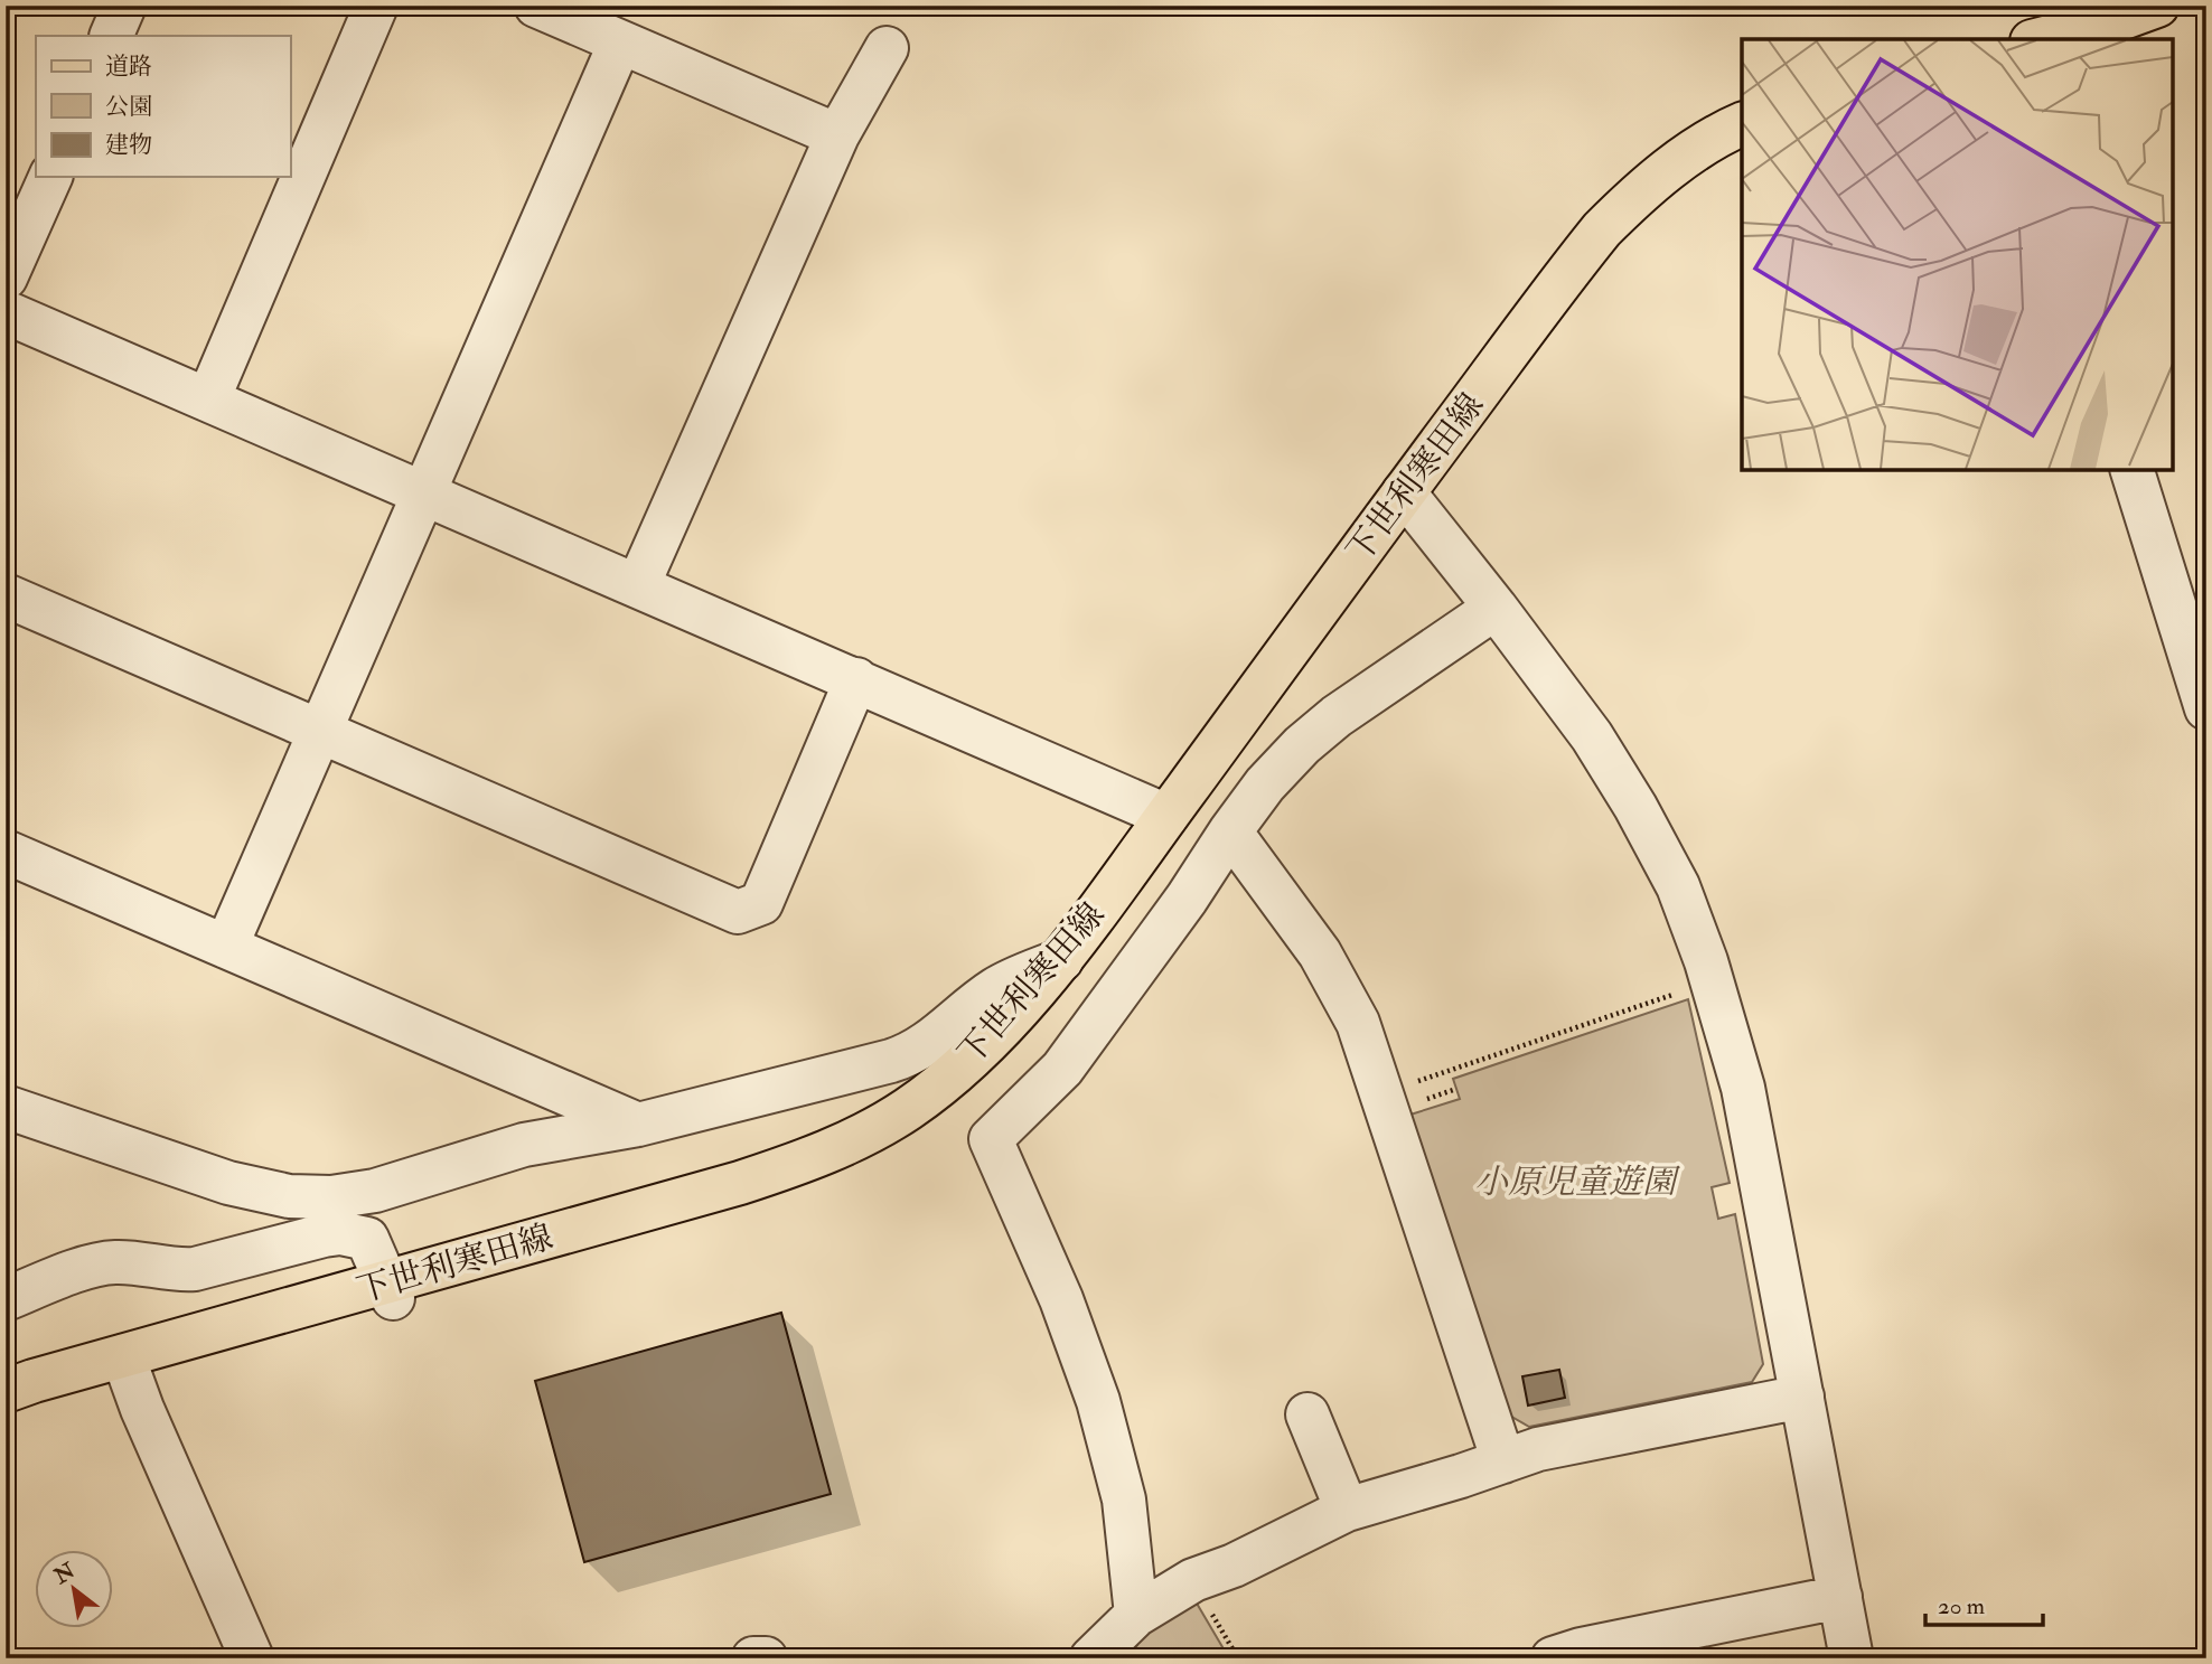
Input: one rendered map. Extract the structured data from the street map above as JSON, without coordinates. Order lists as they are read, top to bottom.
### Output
{
  "streets": {
    "main road": ["下世利寒田線"]
  },
  "parks": ["小原児童遊園"],
  "legend": ["道路", "公園", "建物"],
  "scale_bar": "20 m",
  "north": "top left"
}
